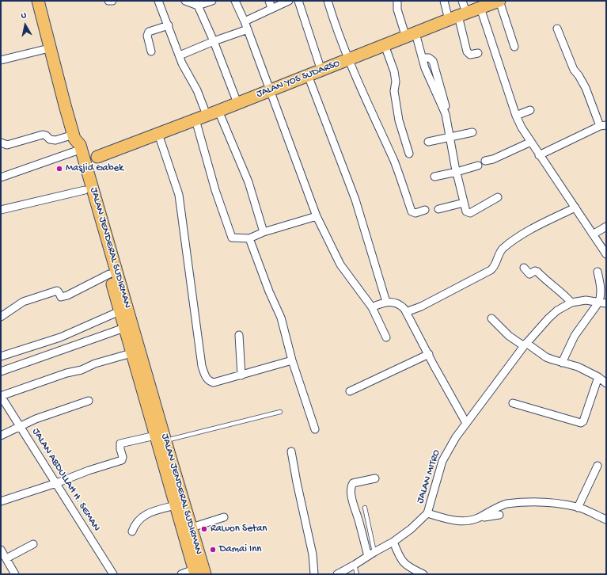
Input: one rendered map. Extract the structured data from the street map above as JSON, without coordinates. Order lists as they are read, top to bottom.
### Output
{
  "streets": {
    "highway": ["JALAN YOS SUDARSO", "JALAN JENDERAL SUDIRMAN"],
    "street": ["JALAN MITRO", "JALAN ABDULLAH H. SEMAN"]
  },
  "places": ["Masjid Gabek", "Rawon Setan", "Damai Inn"],
  "north": "top"
}
